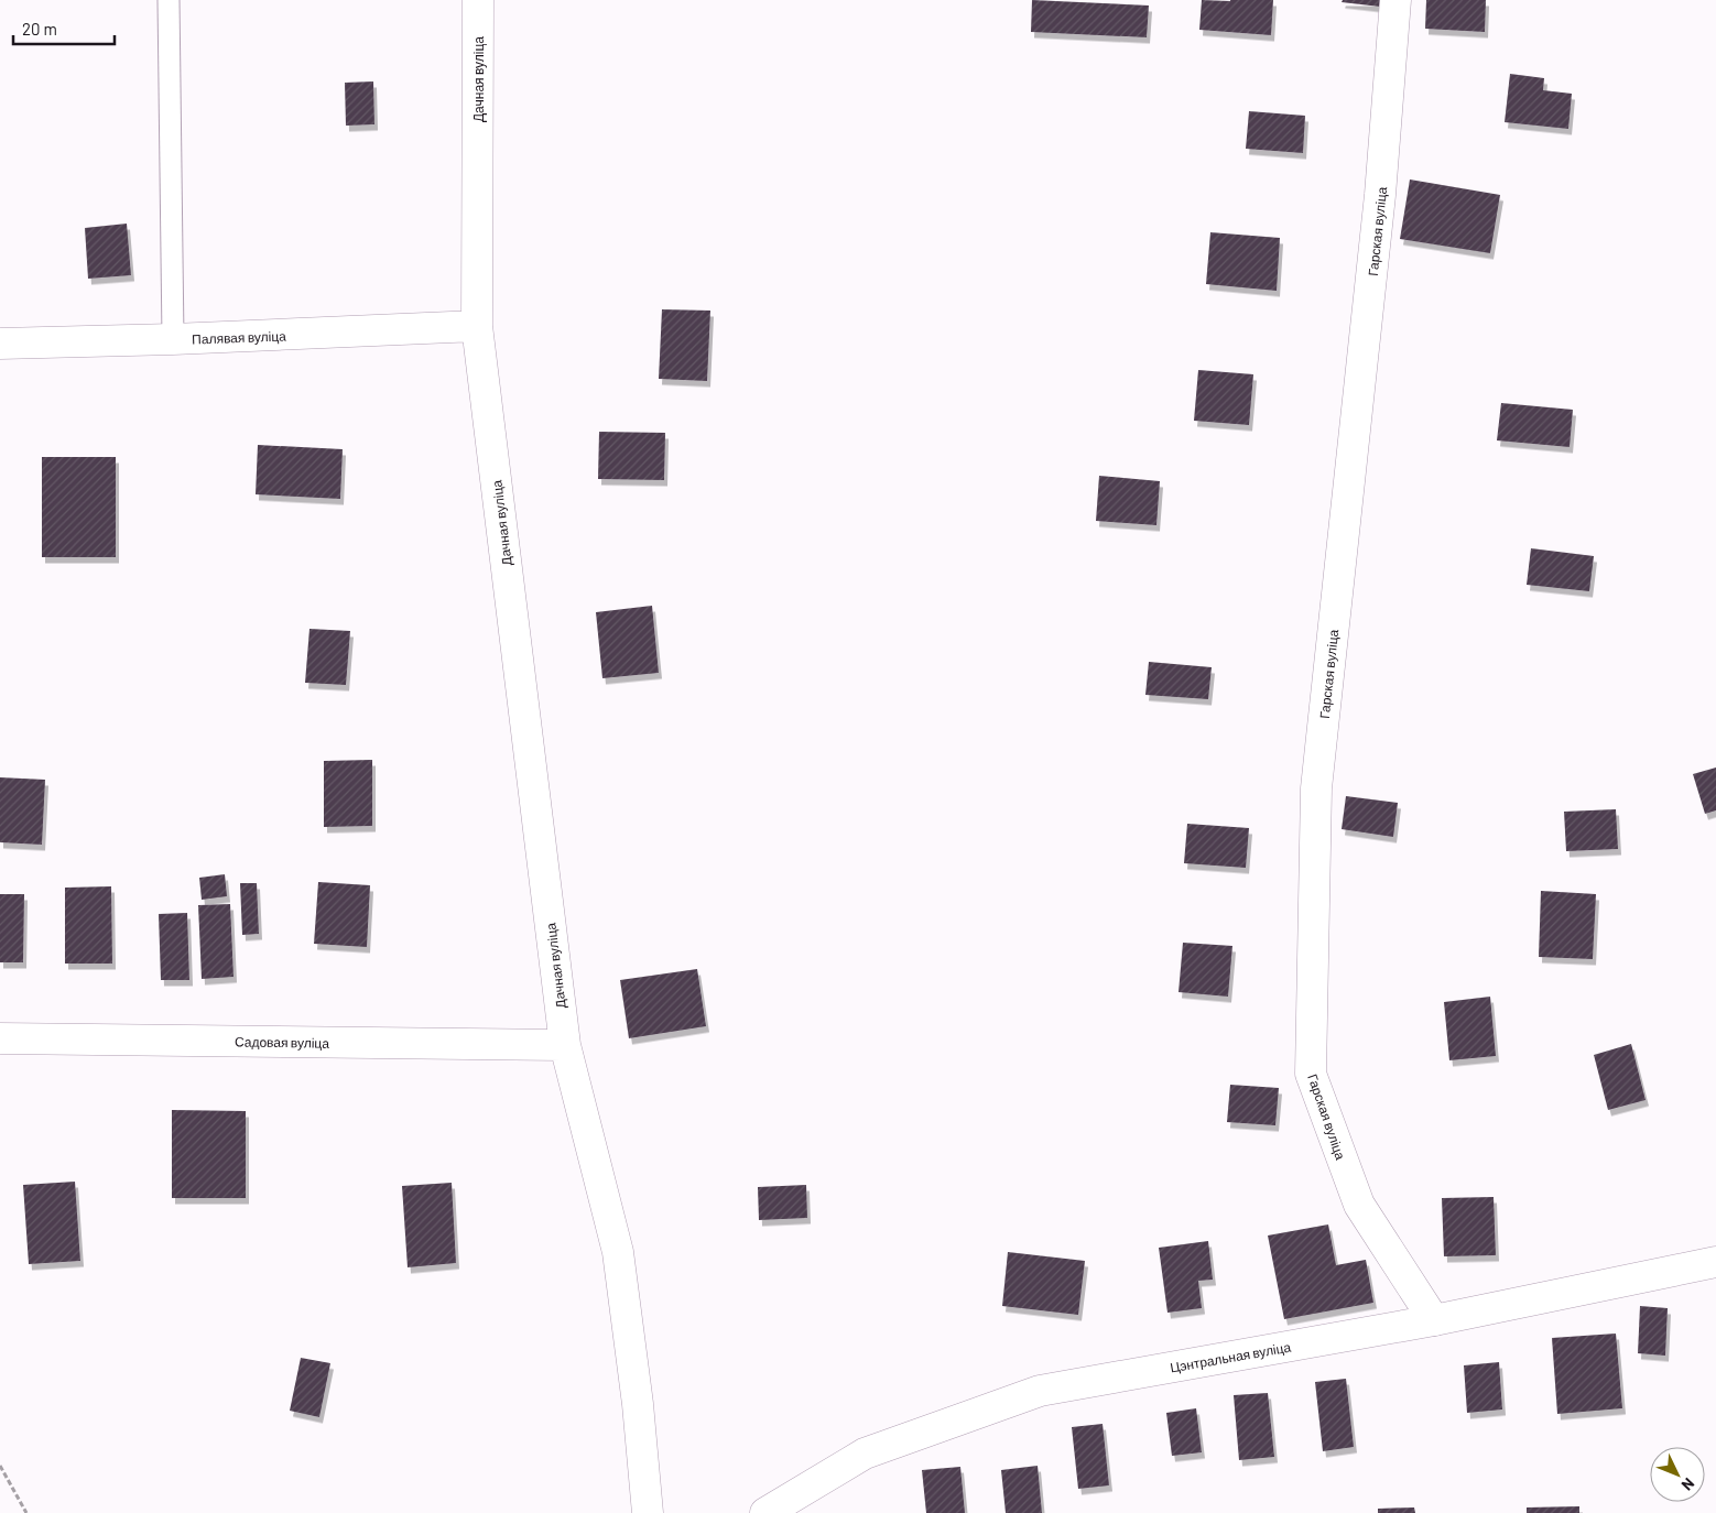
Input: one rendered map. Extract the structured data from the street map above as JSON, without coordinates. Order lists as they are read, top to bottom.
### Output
{
  "streets": {
    "street": [
      "Дачная вуліца",
      "Гарская вуліца",
      "Палявая вуліца",
      "Садовая вуліца",
      "Цэнтральная вуліца"
    ]
  },
  "crossings": [
    ["Дачная вуліца", "Палявая вуліца"],
    ["Дачная вуліца", "Садовая вуліца"],
    ["Гарская вуліца", "Цэнтральная вуліца"]
  ],
  "scale_bar": "20 m",
  "north": "bottom right"
}
